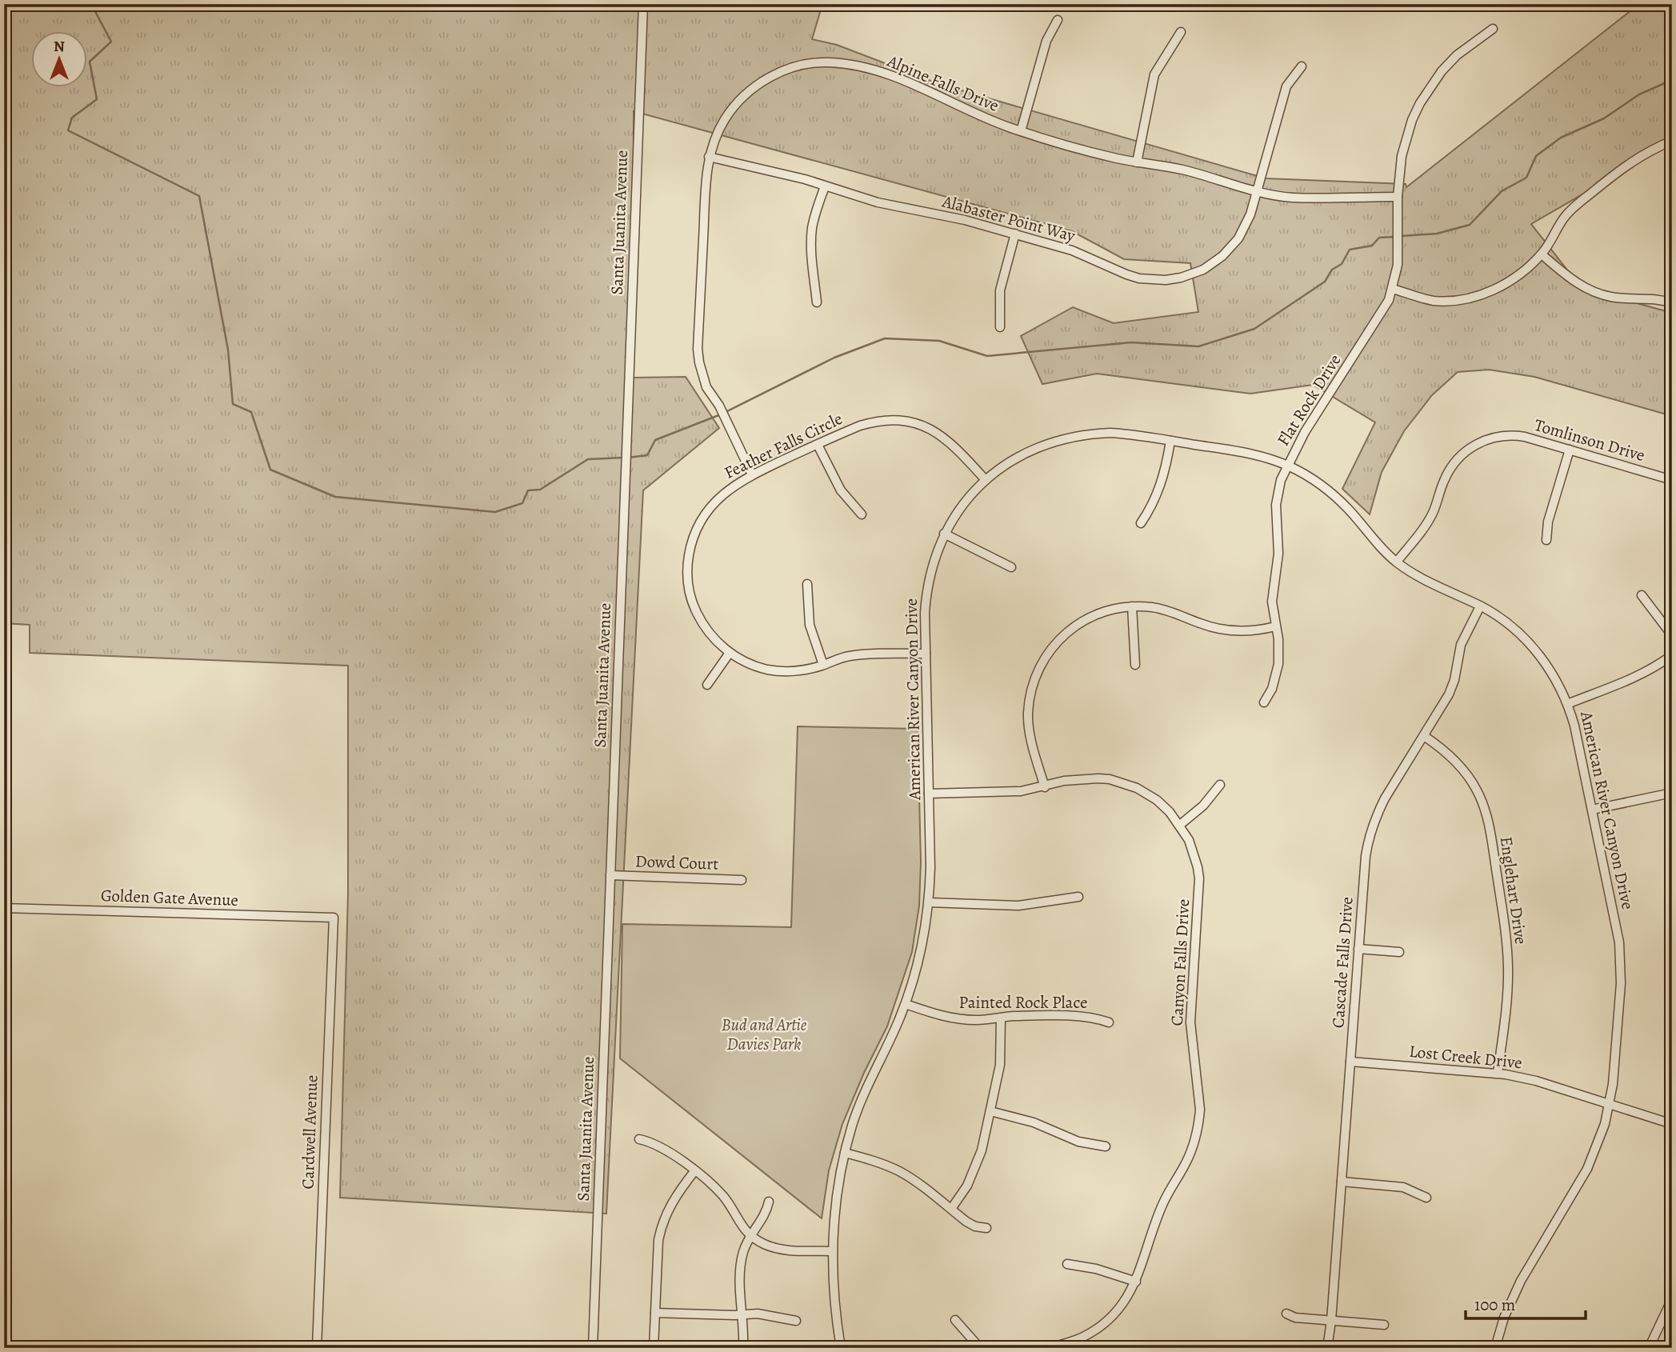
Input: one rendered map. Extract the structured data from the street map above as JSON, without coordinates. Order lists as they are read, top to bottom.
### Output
{
  "streets": {
    "street": [
      "Alpine Falls Drive",
      "Alabaster Point Way",
      "Santa Juanita Avenue",
      "Flat Rock Drive",
      "Tomlinson Drive",
      "Feather Falls Circle",
      "American River Canyon Drive",
      "Dowd Court",
      "Englehart Drive",
      "Golden Gate Avenue",
      "Canyon Falls Drive",
      "Cascade Falls Drive",
      "Painted Rock Place",
      "Lost Creek Drive",
      "Cardwell Avenue"
    ]
  },
  "crossings": [
    ["Alpine Falls Drive", "Alabaster Point Way"],
    ["Alpine Falls Drive", "Flat Rock Drive"],
    ["Alpine Falls Drive", "Feather Falls Circle"],
    ["Santa Juanita Avenue", "Dowd Court"],
    ["Flat Rock Drive", "American River Canyon Drive"],
    ["Tomlinson Drive", "American River Canyon Drive"],
    ["Feather Falls Circle", "American River Canyon Drive"],
    ["American River Canyon Drive", "Canyon Falls Drive"],
    ["American River Canyon Drive", "Cascade Falls Drive"],
    ["American River Canyon Drive", "Painted Rock Place"],
    ["American River Canyon Drive", "Lost Creek Drive"],
    ["Englehart Drive", "Cascade Falls Drive"],
    ["Englehart Drive", "Lost Creek Drive"],
    ["Golden Gate Avenue", "Cardwell Avenue"],
    ["Cascade Falls Drive", "Lost Creek Drive"]
  ],
  "parks": ["Bud and Artie Davies Park"],
  "scale_bar": "100 m",
  "north": "top"
}
